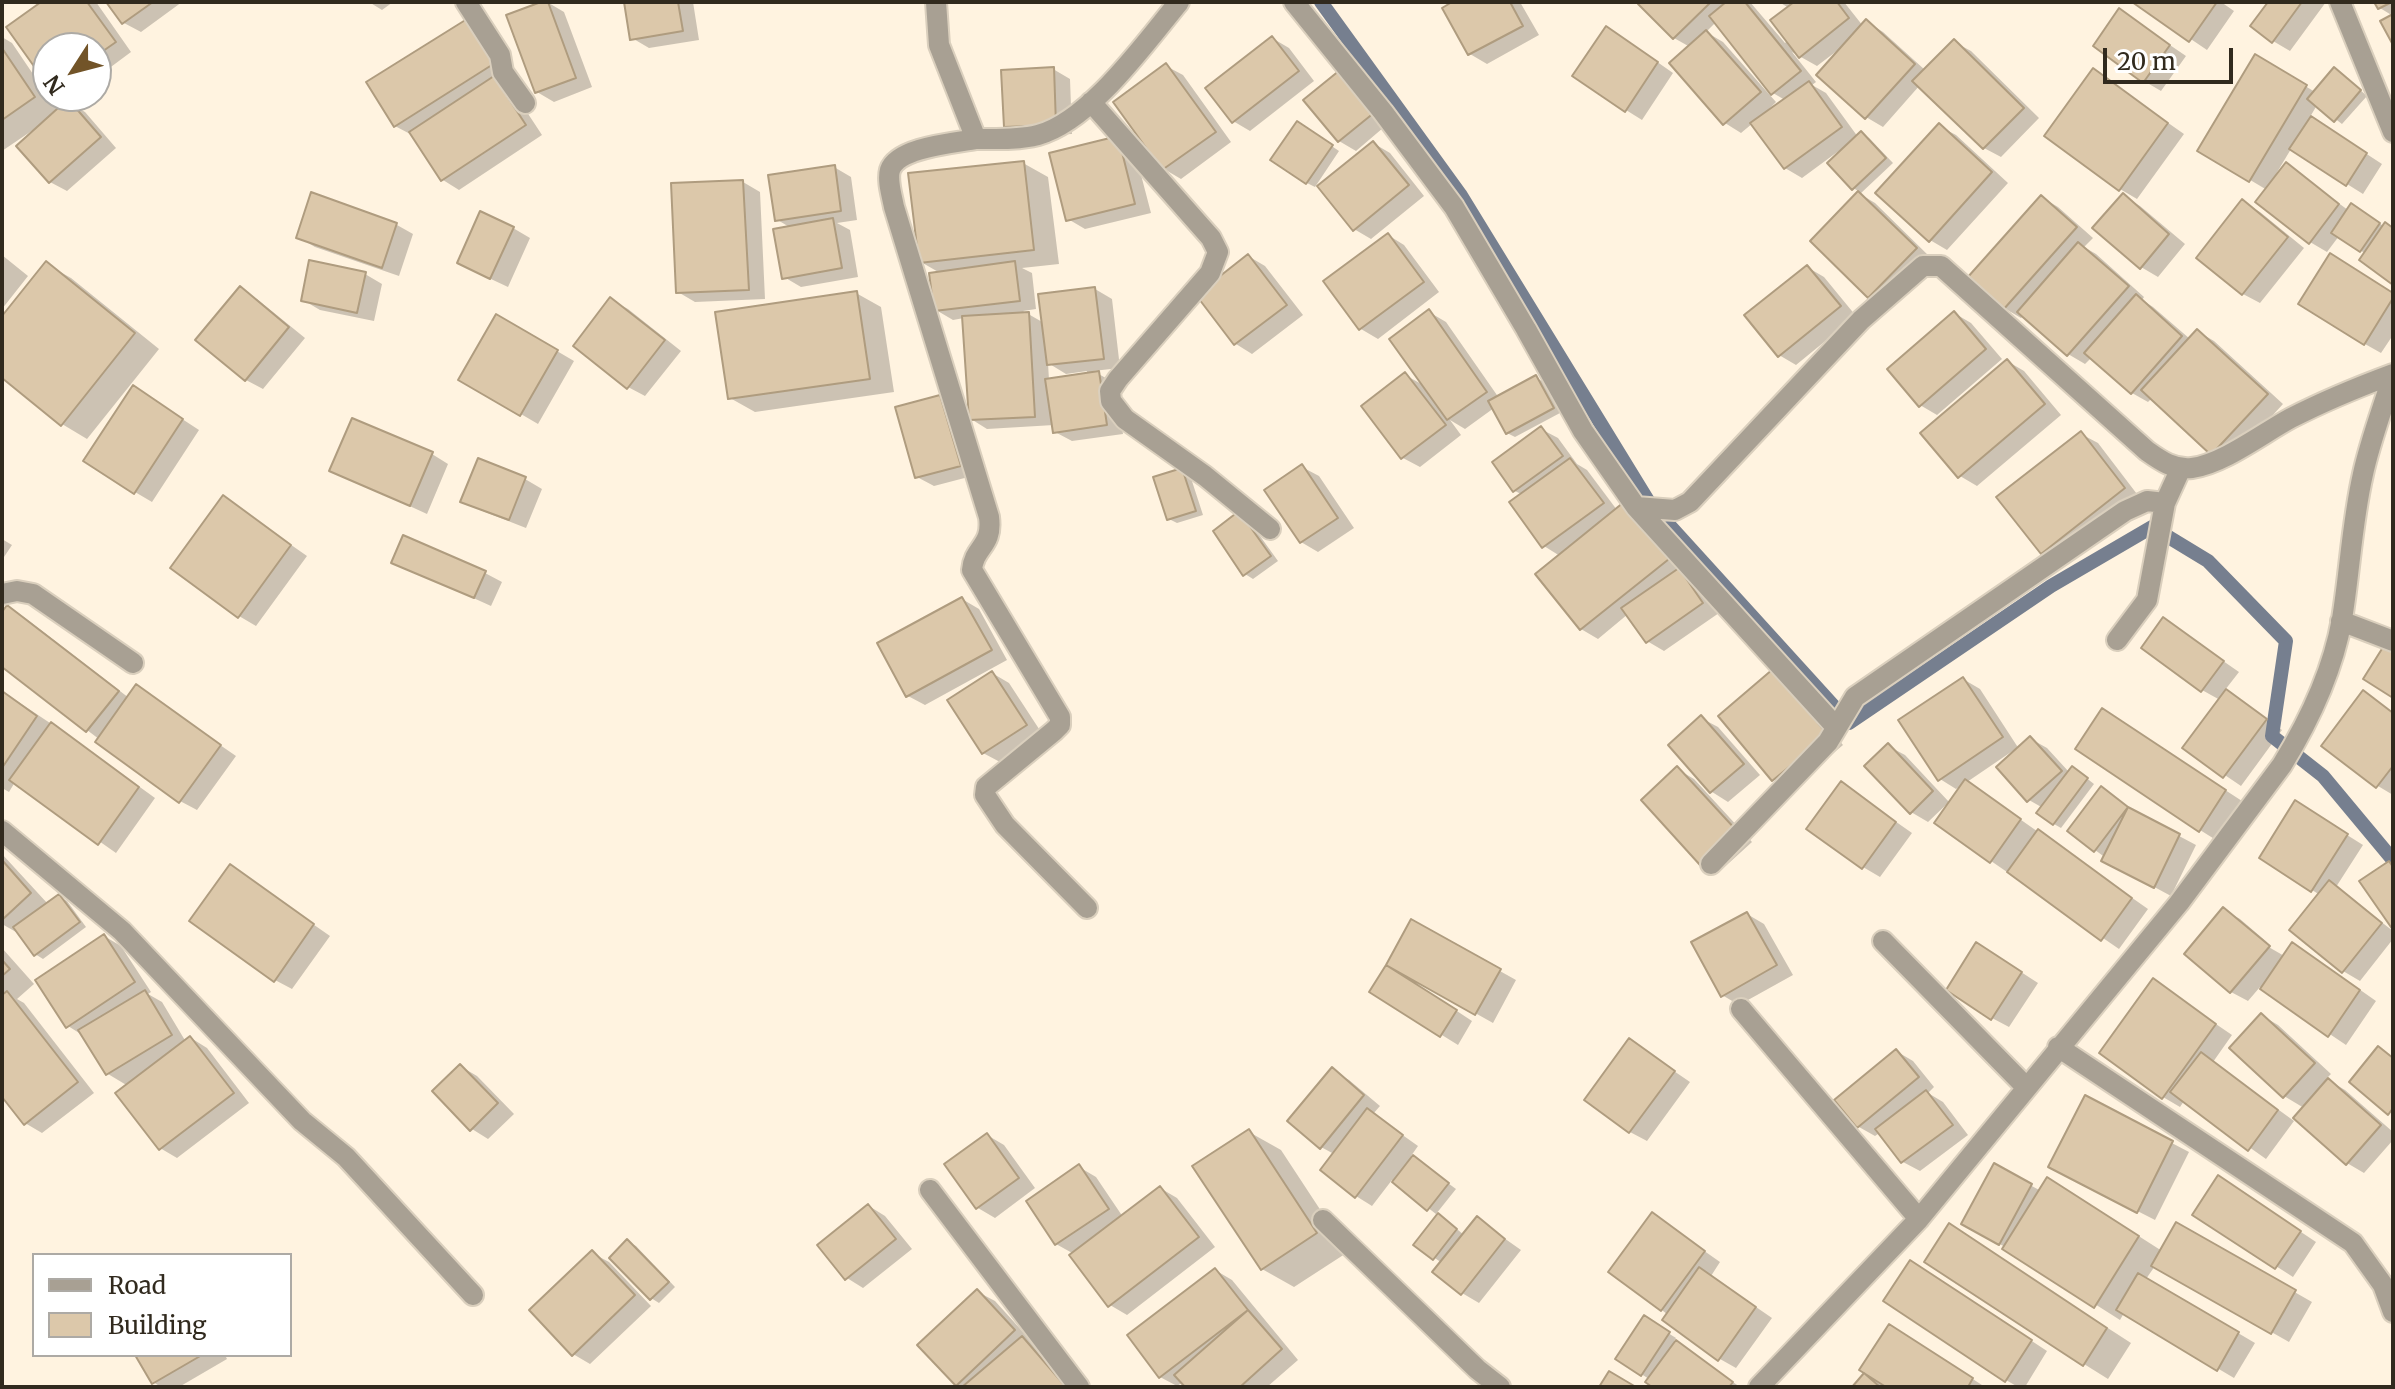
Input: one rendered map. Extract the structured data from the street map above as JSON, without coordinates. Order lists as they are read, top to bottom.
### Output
{
  "legend": ["Road", "Building"],
  "scale_bar": "20 m",
  "north": "bottom left"
}
